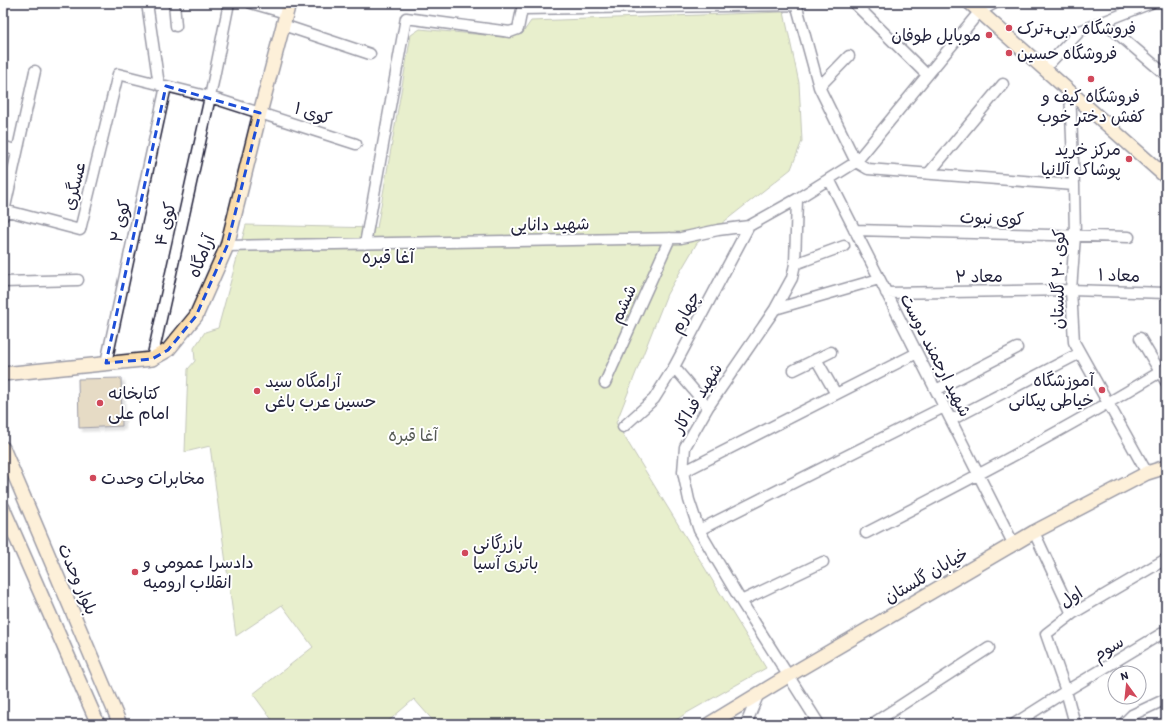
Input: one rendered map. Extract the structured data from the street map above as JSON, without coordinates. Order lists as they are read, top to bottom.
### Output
{
  "streets": {
    "main road": ["آرامگاه", "خیابان گلستان", "بلوار وحدت"],
    "street": [
      "کوی ۱",
      "عسگری",
      "کوی نبوت",
      "کوی ۲",
      "کوی ۴",
      "شهید دانایی",
      "معاد ۱",
      "معاد ۲",
      "کوی ۲۰ گلستان",
      "ششم",
      "چهارم",
      "شهید ارجمند دوست",
      "شهید فداکار",
      "اول",
      "سوم"
    ]
  },
  "crossings": [
    ["کوی ۱", "عسگری"],
    ["کوی ۱", "کوی ۲"],
    ["کوی ۱", "کوی ۴"],
    ["کوی ۱", "آرامگاه"],
    ["کوی نبوت", "کوی ۲۰ گلستان"],
    ["کوی نبوت", "شهید ارجمند دوست"],
    ["کوی ۲", "آرامگاه"],
    ["کوی ۴", "آرامگاه"],
    ["شهید دانایی", "آرامگاه"],
    ["شهید دانایی", "ششم"],
    ["شهید دانایی", "چهارم"],
    ["شهید دانایی", "شهید ارجمند دوست"],
    ["شهید دانایی", "شهید فداکار"],
    ["معاد ۱", "معاد ۲"],
    ["معاد ۱", "کوی ۲۰ گلستان"],
    ["معاد ۲", "کوی ۲۰ گلستان"],
    ["معاد ۲", "شهید ارجمند دوست"],
    ["کوی ۲۰ گلستان", "خیابان گلستان"],
    ["شهید ارجمند دوست", "خیابان گلستان"],
    ["شهید فداکار", "خیابان گلستان"],
    ["اول", "سوم"]
  ],
  "districts": ["آغا قبره"],
  "parks": ["آغا قبره"],
  "places": [
    "فروشگاه دبی+ترک",
    "موبایل طوفان",
    "فروشگاه حسین",
    "فروشگاه کیف و کفش دختر خوب",
    "مرکز خرید پوشاک آلانیا",
    "آموزشگاه خیاطی پیکانی",
    "آرامگاه سید حسین عرب باغی",
    "کتابخانه امام علی",
    "مخابرات وحدت",
    "بازرگانی باتری آسیا",
    "دادسرا عمومی و انقلاب ارومیه"
  ],
  "north": "top"
}
